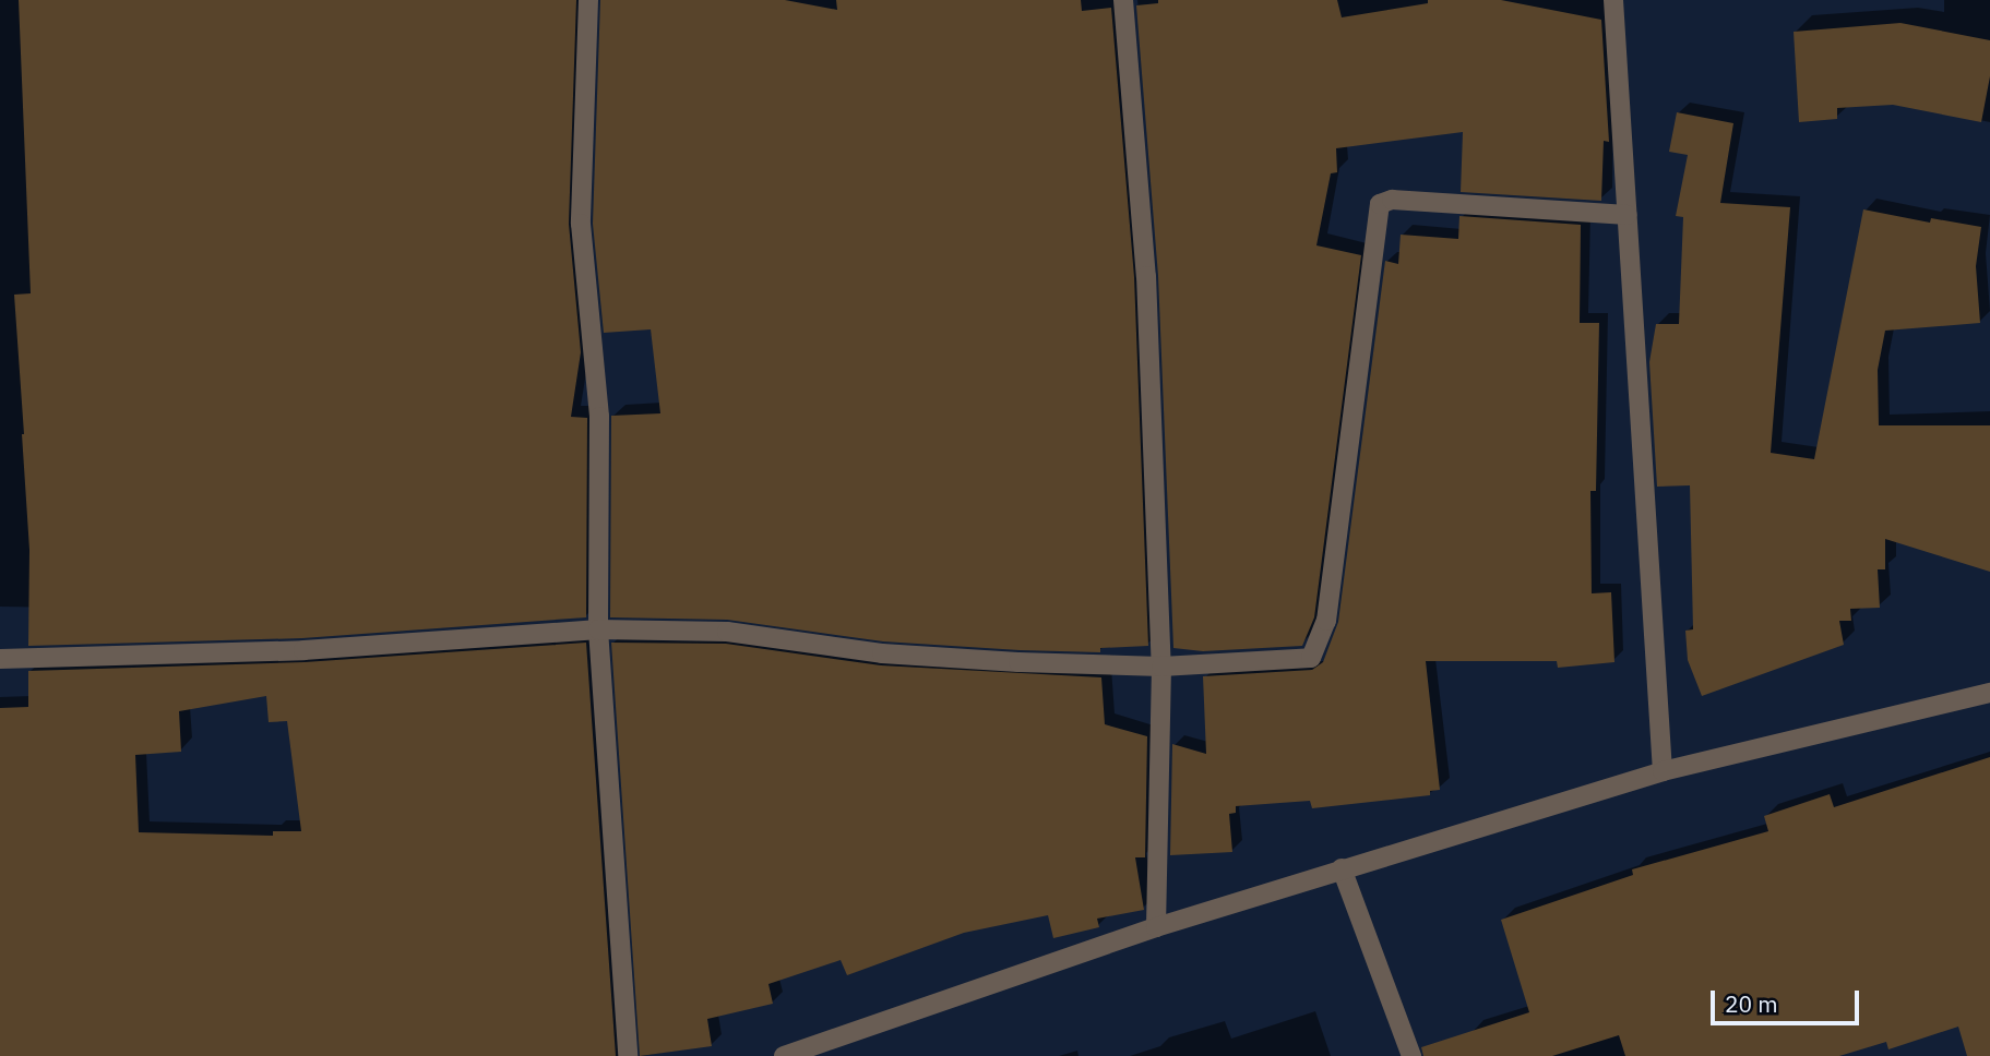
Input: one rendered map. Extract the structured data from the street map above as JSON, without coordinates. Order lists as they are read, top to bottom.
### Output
{
  "scale_bar": "20 m"
}
